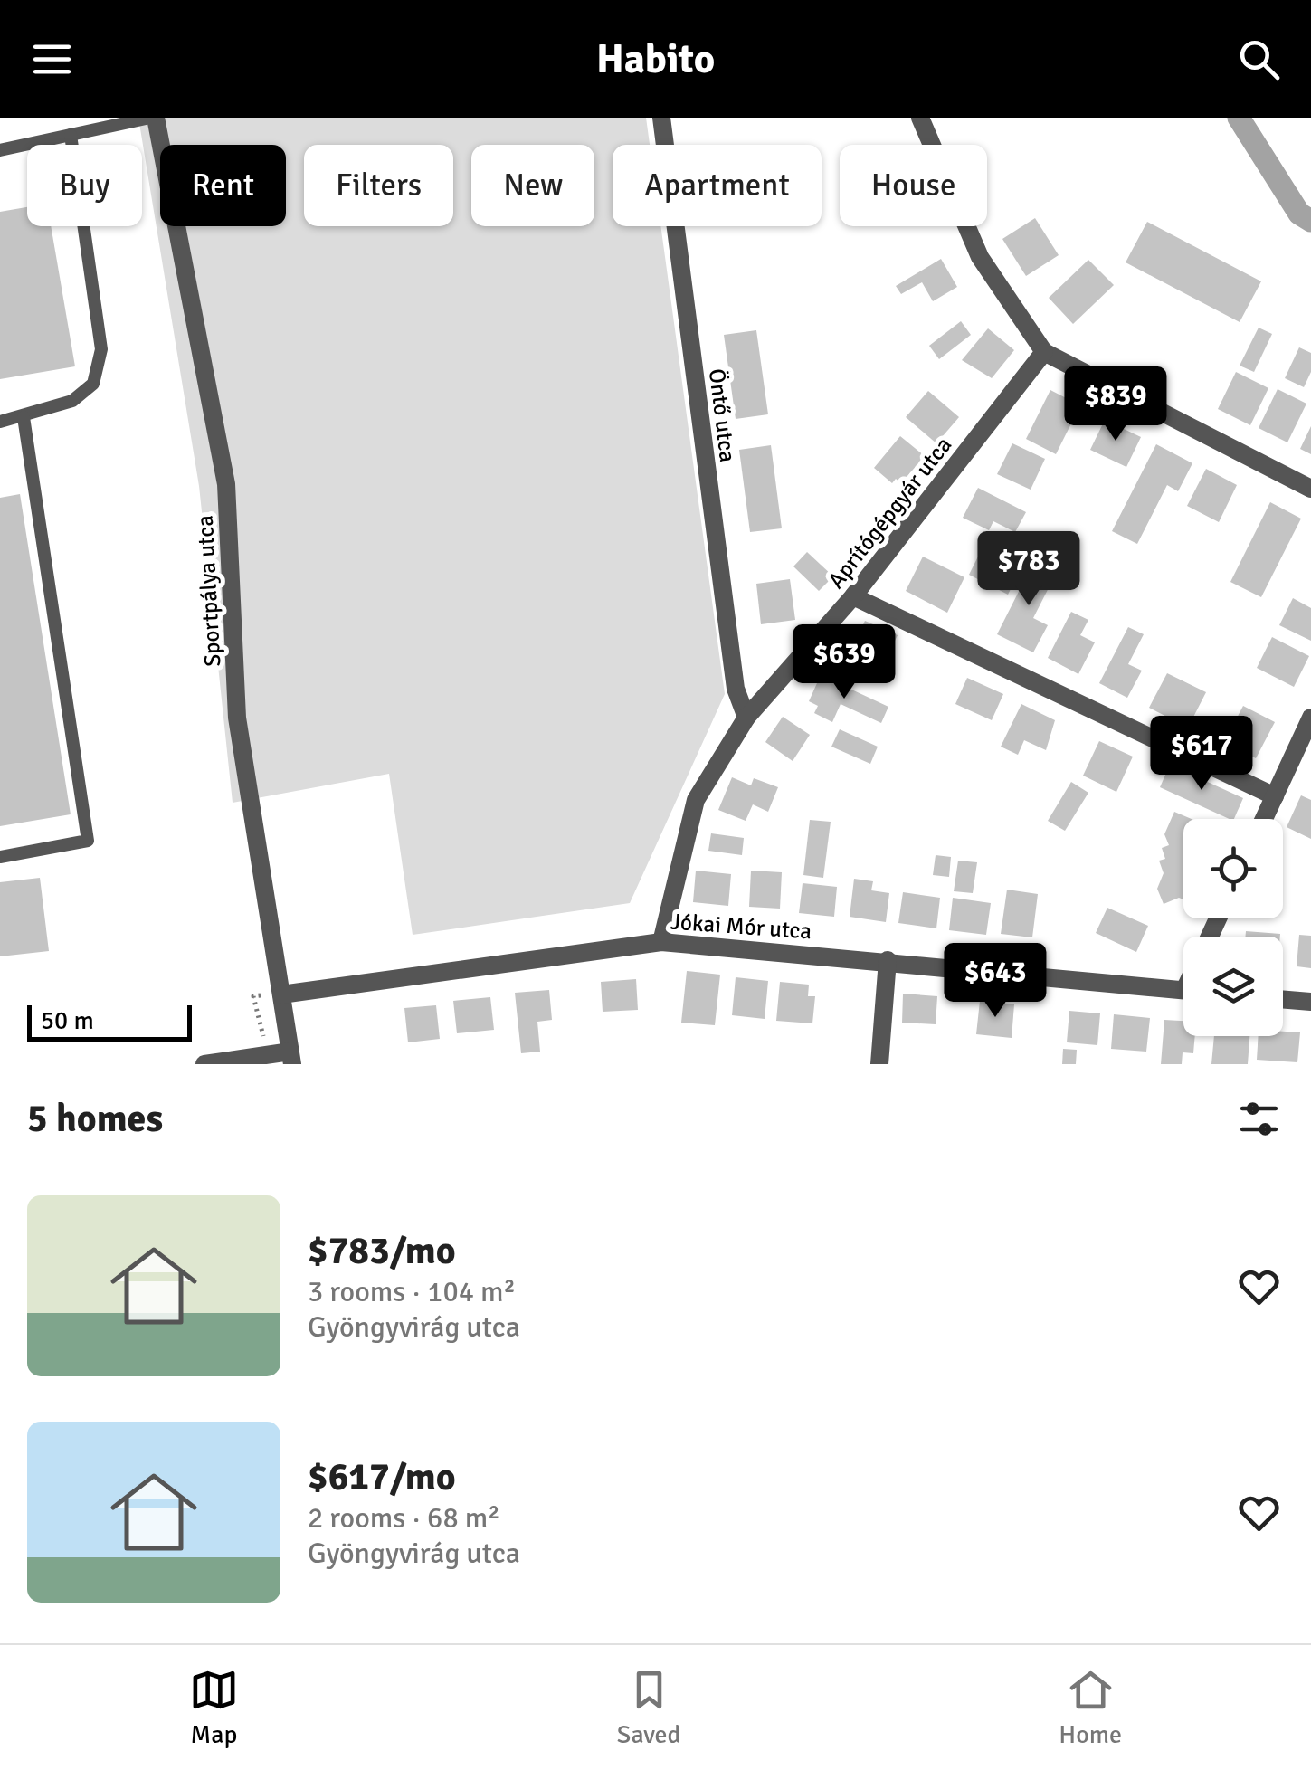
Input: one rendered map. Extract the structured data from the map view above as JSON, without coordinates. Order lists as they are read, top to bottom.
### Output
{
  "streets": {
    "street": [
      "Öntő utca",
      "Aprítógépgyár utca",
      "Sportpálya utca",
      "Jókai Mór utca"
    ]
  },
  "crossings": [
    ["Öntő utca", "Aprítógépgyár utca"],
    ["Aprítógépgyár utca", "Jókai Mór utca"],
    ["Sportpálya utca", "Jókai Mór utca"]
  ],
  "scale_bar": "50 m",
  "page": {
    "header": "Habito",
    "chip": [
      "Buy",
      "Rent",
      "Filters",
      "New",
      "Apartment",
      "House"
    ],
    "price": [
      "$839",
      "$783",
      "$639",
      "$617",
      "$643"
    ],
    "scale": "50 m",
    "heading": "5 homes",
    "list": [
      {
        "name": "$783/mo",
        "note": "3 rooms · 104 m² · Gyöngyvirág utca"
      },
      {
        "name": "$617/mo",
        "note": "2 rooms · 68 m² · Gyöngyvirág utca"
      }
    ],
    "tabs": ["Map", "Saved", "Home"]
  }
}
